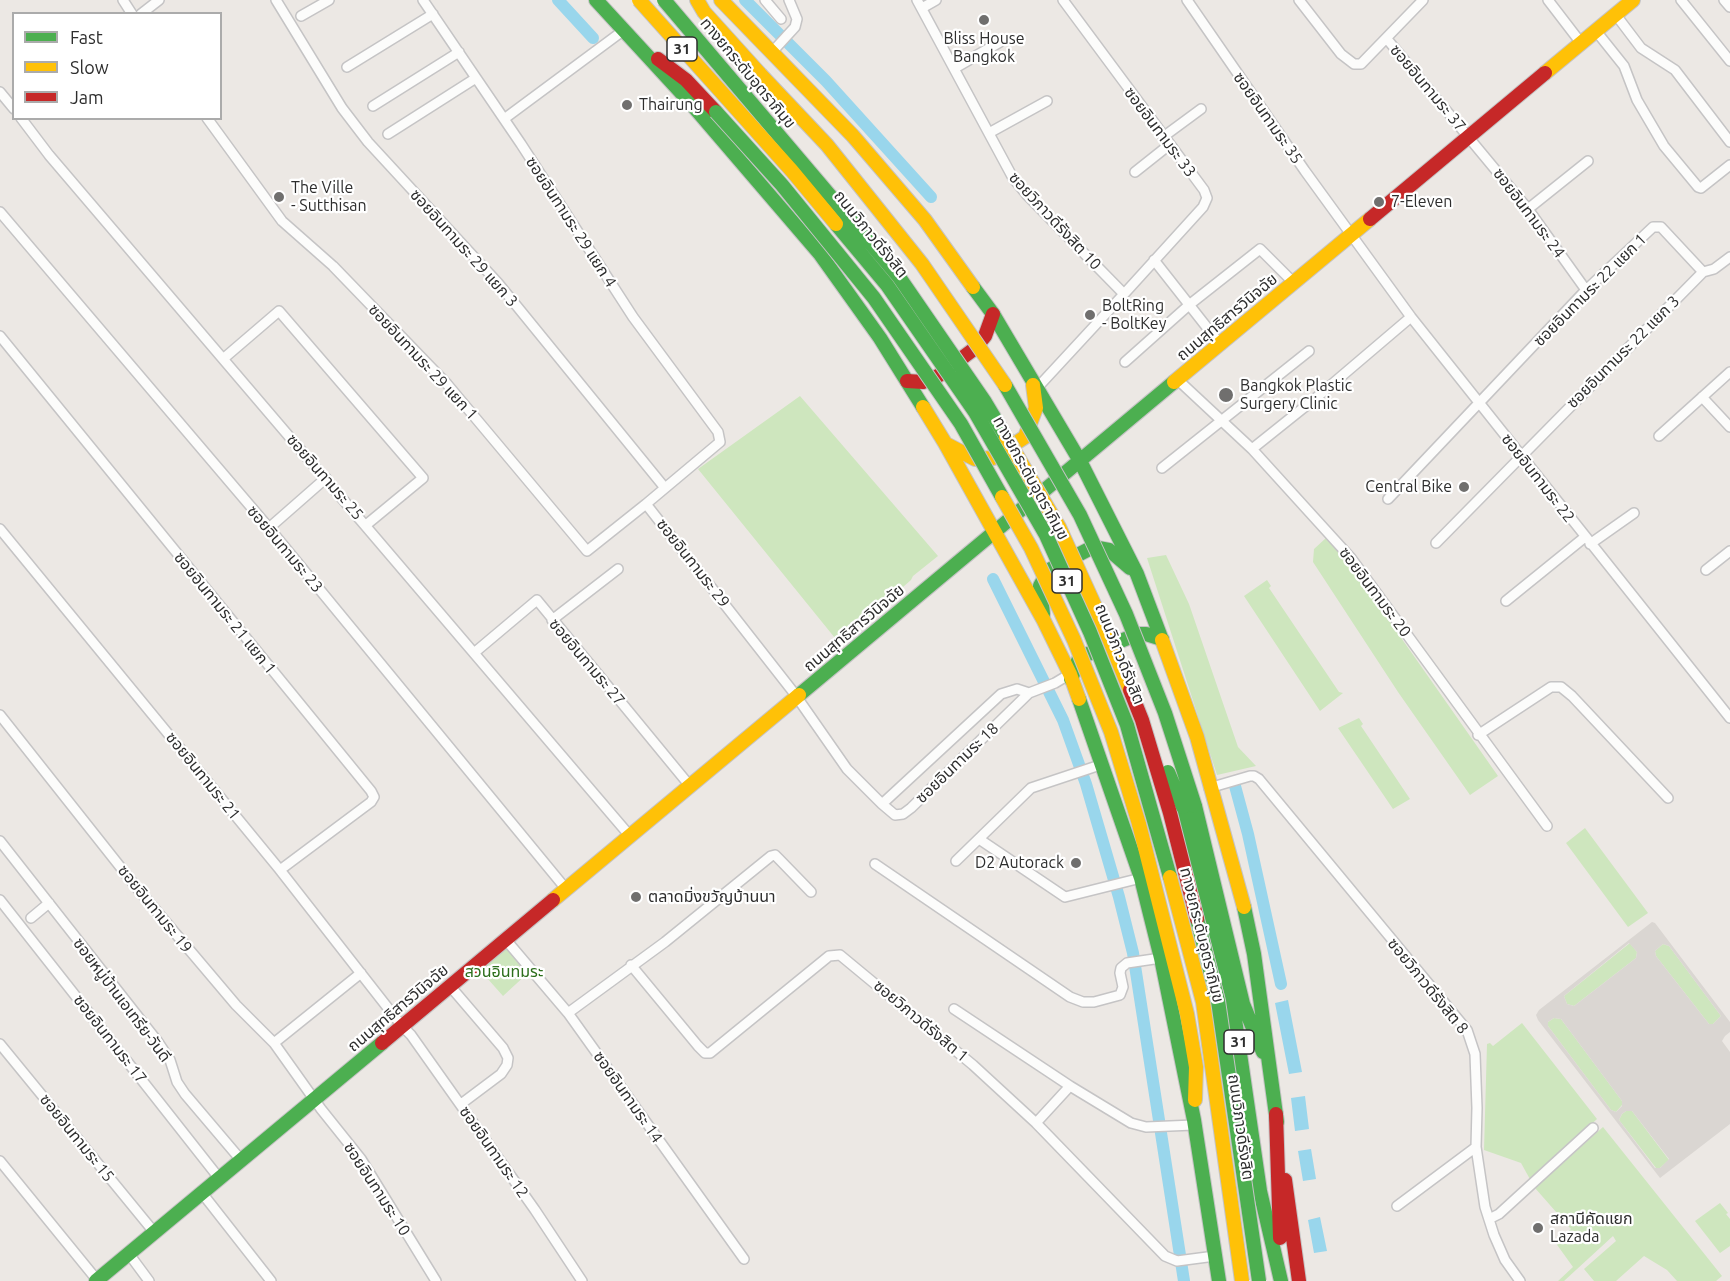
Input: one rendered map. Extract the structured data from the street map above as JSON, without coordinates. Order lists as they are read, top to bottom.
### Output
{
  "streets": {
    "main road": [
      "31",
      "ทางยกระดับอุตราภิมุข",
      "ถนนวิภาวดีรังสิต",
      "ถนนสุทธิสารวินิจฉัย"
    ],
    "street": [
      "ซอยอินทามระ 37",
      "ซอยอินทามระ 35",
      "ซอยอินทามระ 33",
      "ซอยอินทามระ 24",
      "ซอยวิภาวดีรังสิต 10",
      "ซอยอินทามระ 29 แยก 4",
      "ซอยอินทามระ 29 แยก 3",
      "ซอยอินทามระ 22 แยก 1",
      "ซอยอินทามระ 22 แยก 3",
      "ซอยอินทามระ 29 แยก 1",
      "ซอยอินทามระ 25",
      "ซอยอินทามระ 22",
      "ซอยอินทามระ 23",
      "ซอยอินทามระ 29",
      "ซอยอินทามระ 20",
      "ซอยอินทามระ 21 แยก 1",
      "ซอยอินทามระ 27",
      "ซอยอินทามระ 18",
      "ซอยอินทามระ 21",
      "ซอยอินทามระ 19",
      "ซอยวิภาวดีรังสิต 8",
      "ซอยหมู่บ้านเอเทรีย-วันดี",
      "ซอยวิภาวดีรังสิต 1",
      "ซอยอินทามระ 17",
      "ซอยอินทามระ 14",
      "ซอยอินทามระ 15",
      "ซอยอินทามระ 12",
      "ซอยอินทามระ 10"
    ]
  },
  "crossings": [
    ["31", "ถนนวิภาวดีรังสิต"],
    ["31", "ถนนสุทธิสารวินิจฉัย"],
    ["31", "ซอยอินทามระ 18"],
    ["31", "ซอยวิภาวดีรังสิต 8"],
    ["31", "ซอยวิภาวดีรังสิต 1"],
    ["ทางยกระดับอุตราภิมุข", "ถนนวิภาวดีรังสิต"],
    ["ซอยอินทามระ 37", "ซอยอินทามระ 24"],
    ["ซอยอินทามระ 37", "ถนนสุทธิสารวินิจฉัย"],
    ["ซอยอินทามระ 35", "ถนนสุทธิสารวินิจฉัย"],
    ["ซอยอินทามระ 35", "ซอยอินทามระ 22"],
    ["ซอยอินทามระ 33", "ซอยวิภาวดีรังสิต 10"],
    ["ซอยอินทามระ 24", "ซอยอินทามระ 22 แยก 1"],
    ["ซอยอินทามระ 24", "ถนนสุทธิสารวินิจฉัย"],
    ["ซอยอินทามระ 29 แยก 4", "ซอยอินทามระ 29"],
    ["ซอยอินทามระ 29 แยก 3", "ซอยอินทามระ 29"],
    ["ซอยอินทามระ 22 แยก 1", "ซอยอินทามระ 22 แยก 3"],
    ["ซอยอินทามระ 22 แยก 1", "ซอยอินทามระ 22"],
    ["ถนนสุทธิสารวินิจฉัย", "ซอยอินทามระ 25"],
    ["ถนนสุทธิสารวินิจฉัย", "ซอยอินทามระ 22"],
    ["ถนนสุทธิสารวินิจฉัย", "ซอยอินทามระ 23"],
    ["ถนนสุทธิสารวินิจฉัย", "ซอยอินทามระ 29"],
    ["ถนนสุทธิสารวินิจฉัย", "ซอยอินทามระ 20"],
    ["ถนนสุทธิสารวินิจฉัย", "ซอยอินทามระ 27"],
    ["ถนนสุทธิสารวินิจฉัย", "ซอยอินทามระ 18"],
    ["ถนนสุทธิสารวินิจฉัย", "ซอยอินทามระ 21"],
    ["ถนนสุทธิสารวินิจฉัย", "ซอยอินทามระ 19"],
    ["ถนนสุทธิสารวินิจฉัย", "ซอยหมู่บ้านเอเทรีย-วันดี"],
    ["ถนนสุทธิสารวินิจฉัย", "ซอยอินทามระ 17"],
    ["ถนนสุทธิสารวินิจฉัย", "ซอยอินทามระ 14"],
    ["ถนนสุทธิสารวินิจฉัย", "ซอยอินทามระ 15"],
    ["ถนนสุทธิสารวินิจฉัย", "ซอยอินทามระ 12"],
    ["ถนนสุทธิสารวินิจฉัย", "ซอยอินทามระ 10"],
    ["ซอยอินทามระ 22 แยก 3", "ซอยอินทามระ 22"],
    ["ซอยอินทามระ 29 แยก 1", "ซอยอินทามระ 29"],
    ["ซอยอินทามระ 25", "ซอยอินทามระ 27"],
    ["ซอยอินทามระ 29", "ซอยอินทามระ 18"],
    ["ซอยอินทามระ 21 แยก 1", "ซอยอินทามระ 21"],
    ["ซอยอินทามระ 21", "ซอยอินทามระ 12"],
    ["ซอยอินทามระ 19", "ซอยอินทามระ 10"]
  ],
  "parks": ["สวนอินทมระ"],
  "places": [
    "Bliss House Bangkok",
    "Thairung",
    "The Ville - Sutthisan",
    "7-Eleven",
    "BoltRing - BoltKey",
    "Bangkok Plastic Surgery Clinic",
    "Central Bike",
    "D2 Autorack",
    "ตลาดมิ่งขวัญบ้านนา",
    "สถานีคัดแยก Lazada"
  ],
  "legend": ["Fast", "Slow", "Jam"]
}
